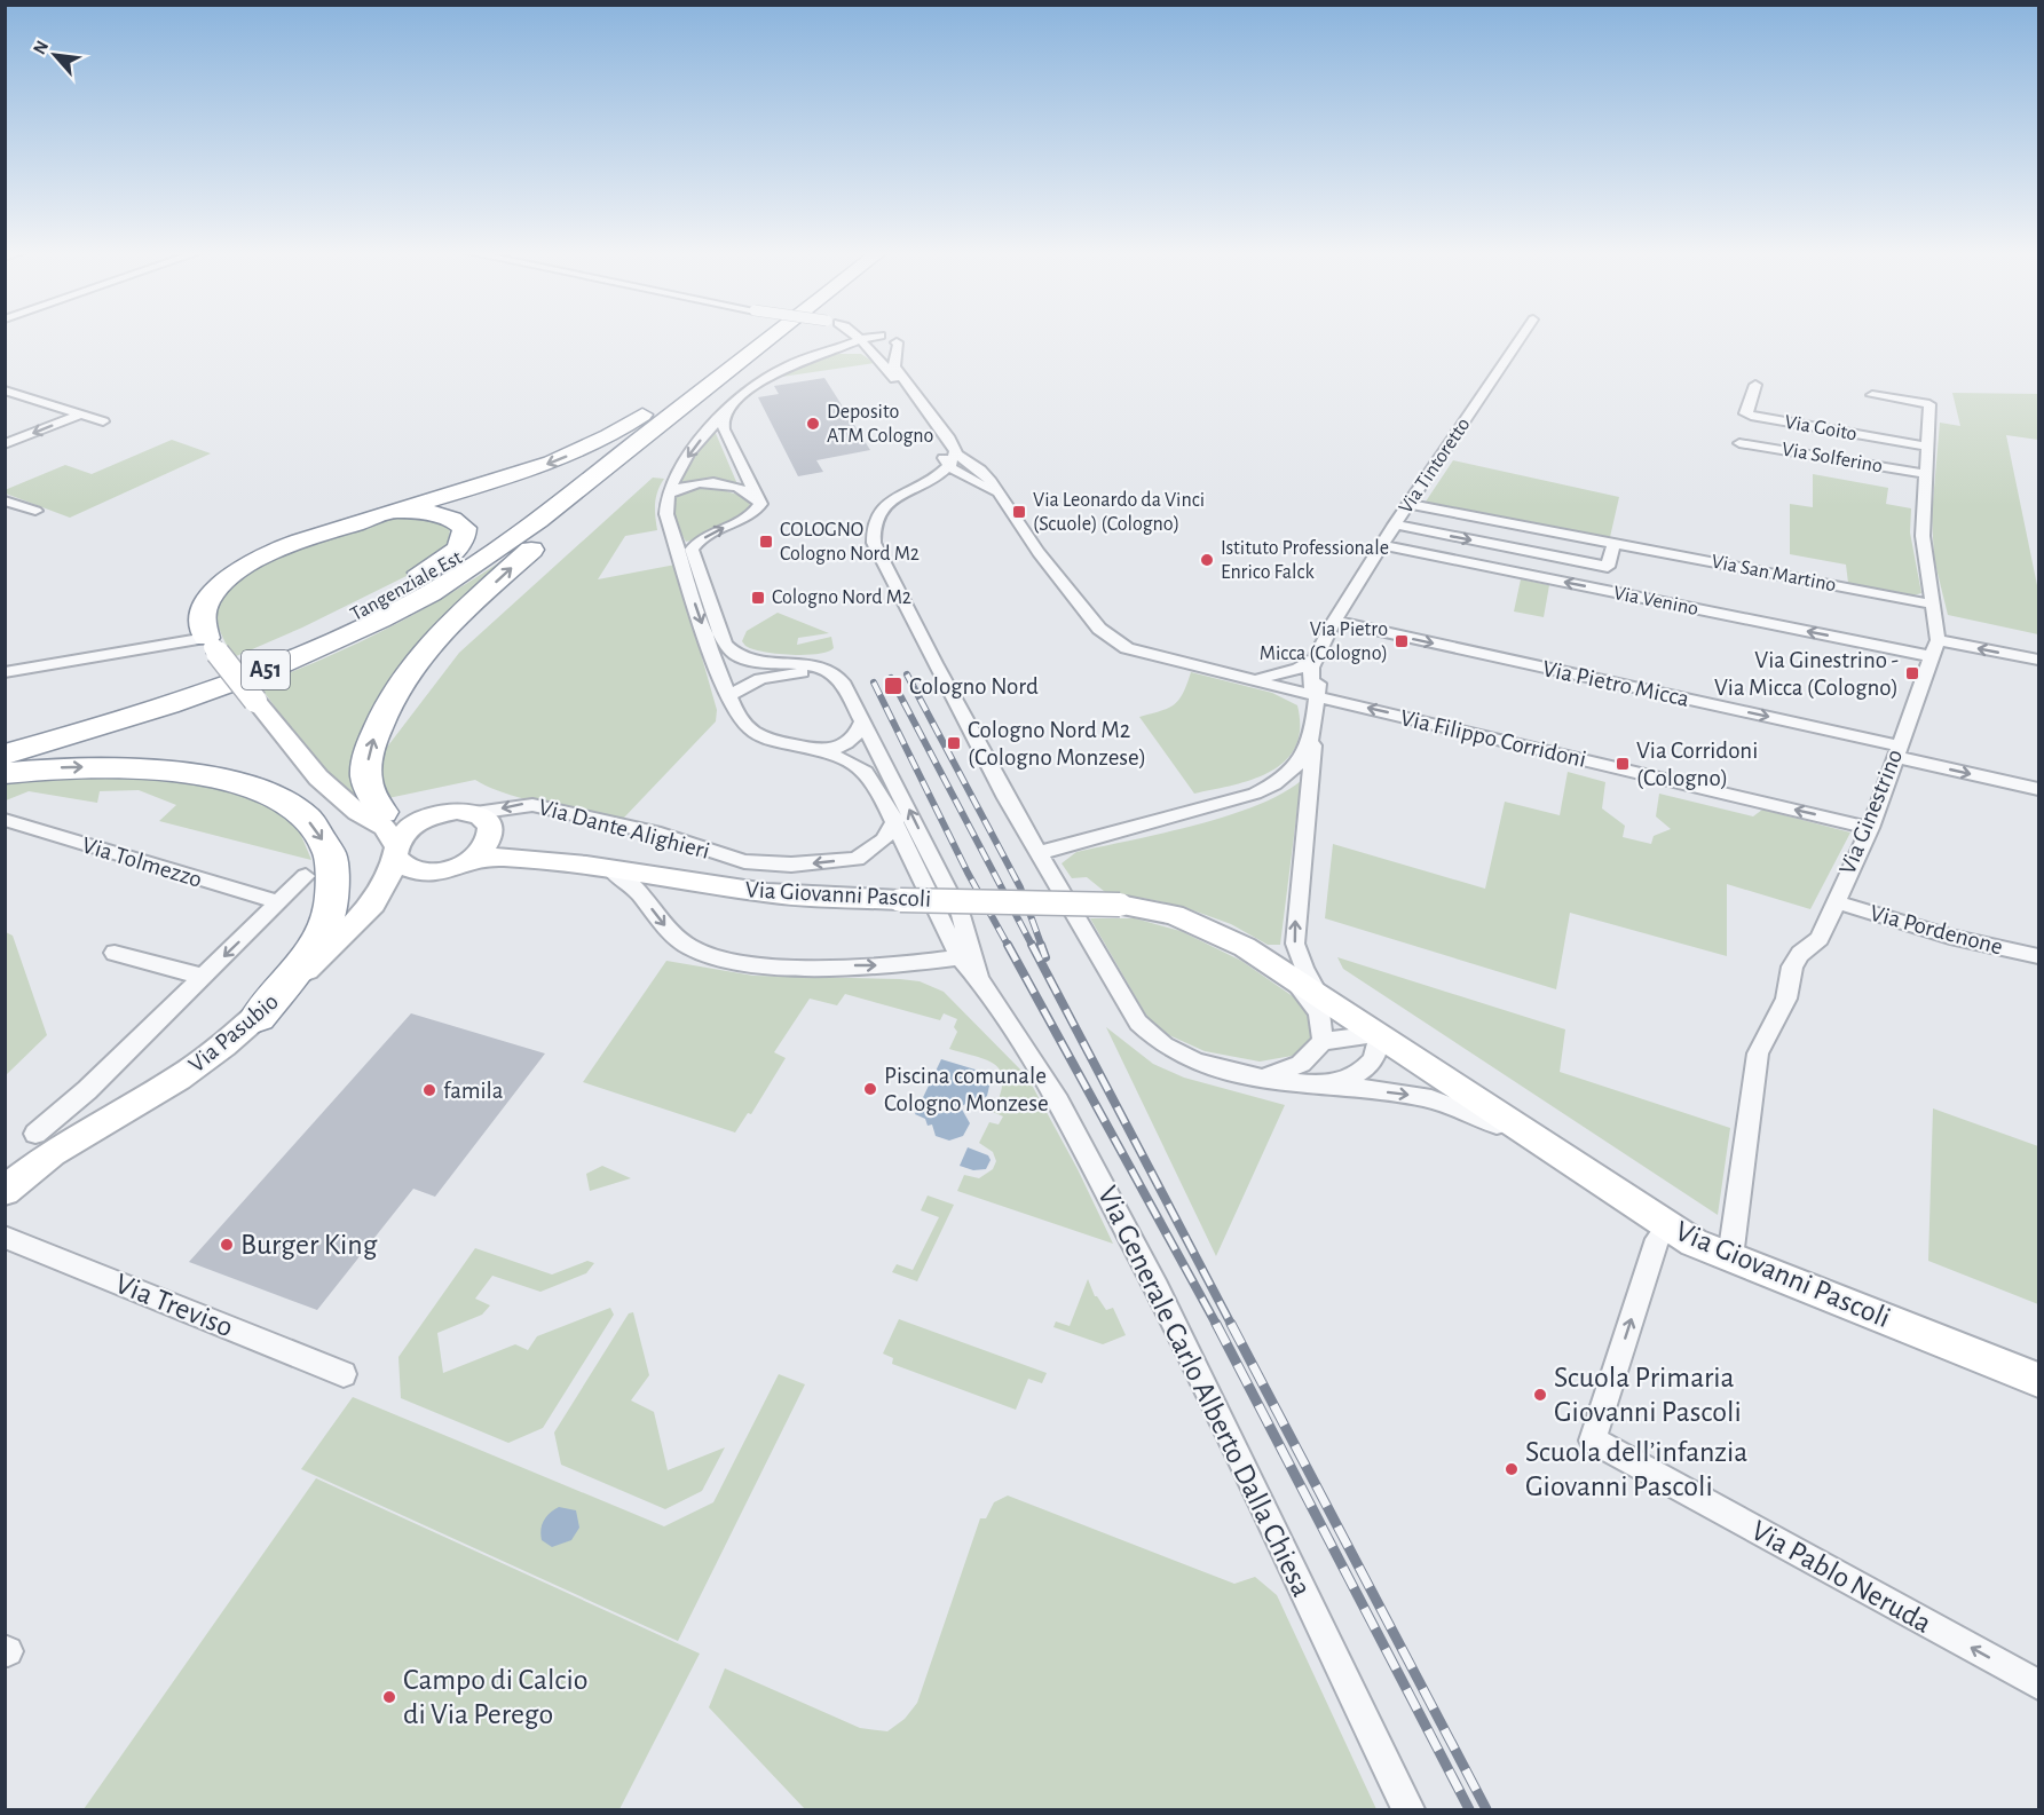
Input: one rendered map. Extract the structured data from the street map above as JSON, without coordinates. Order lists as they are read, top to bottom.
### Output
{
  "streets": {
    "highway": ["Tangenziale Est", "A51"],
    "street": [
      "Via Goito",
      "Via Solferino",
      "Via Tintoretto",
      "Via San Martino",
      "Via Venino",
      "Via Pietro Micca",
      "Via Filippo Corridoni",
      "Via Ginestrino",
      "Via Dante Alighieri",
      "Via Tolmezzo",
      "Via Giovanni Pascoli",
      "Via Pordenone",
      "Via Pasubio",
      "Via Treviso",
      "Via Generale Carlo Alberto Dalla Chiesa",
      "Via Pablo Neruda"
    ]
  },
  "crossings": [
    ["Via Goito", "Via Ginestrino"],
    ["Via Solferino", "Via Ginestrino"],
    ["Via Tintoretto", "Via San Martino"],
    ["Via Tintoretto", "Via Venino"],
    ["Via Tintoretto", "Via Pietro Micca"],
    ["Via Tintoretto", "Via Filippo Corridoni"],
    ["Via Tintoretto", "Via Giovanni Pascoli"],
    ["Via San Martino", "Via Ginestrino"],
    ["Tangenziale Est", "A51"],
    ["Via Venino", "Via Ginestrino"],
    ["Via Pietro Micca", "Via Ginestrino"],
    ["Via Filippo Corridoni", "Via Ginestrino"],
    ["Via Ginestrino", "Via Giovanni Pascoli"],
    ["Via Ginestrino", "Via Pordenone"],
    ["Via Dante Alighieri", "Via Giovanni Pascoli"],
    ["Via Dante Alighieri", "Via Generale Carlo Alberto Dalla Chiesa"],
    ["Via Tolmezzo", "Via Pasubio"],
    ["Via Giovanni Pascoli", "Via Generale Carlo Alberto Dalla Chiesa"],
    ["Via Giovanni Pascoli", "Via Pablo Neruda"]
  ],
  "one_way": ["Via Pietro Micca", "Via Filippo Corridoni", "Via Dante Alighieri"],
  "places": {
    "other": [
      "Deposito ATM Cologno",
      "Istituto Professionale Enrico Falck",
      "Piscina comunale Cologno Monzese",
      "famila",
      "Burger King",
      "Scuola Primaria Giovanni Pascoli",
      "Scuola dell’infanzia Giovanni Pascoli",
      "Campo di Calcio di Via Perego"
    ],
    "transit": [
      "Via Leonardo da Vinci (Scuole) (Cologno)",
      "COLOGNO Cologno Nord M2",
      "Cologno Nord M2",
      "Via Pietro Micca (Cologno)",
      "Via Ginestrino - Via Micca (Cologno)",
      "Cologno Nord",
      "Cologno Nord M2 (Cologno Monzese)",
      "Via Corridoni (Cologno)"
    ]
  },
  "north": "top left"
}
